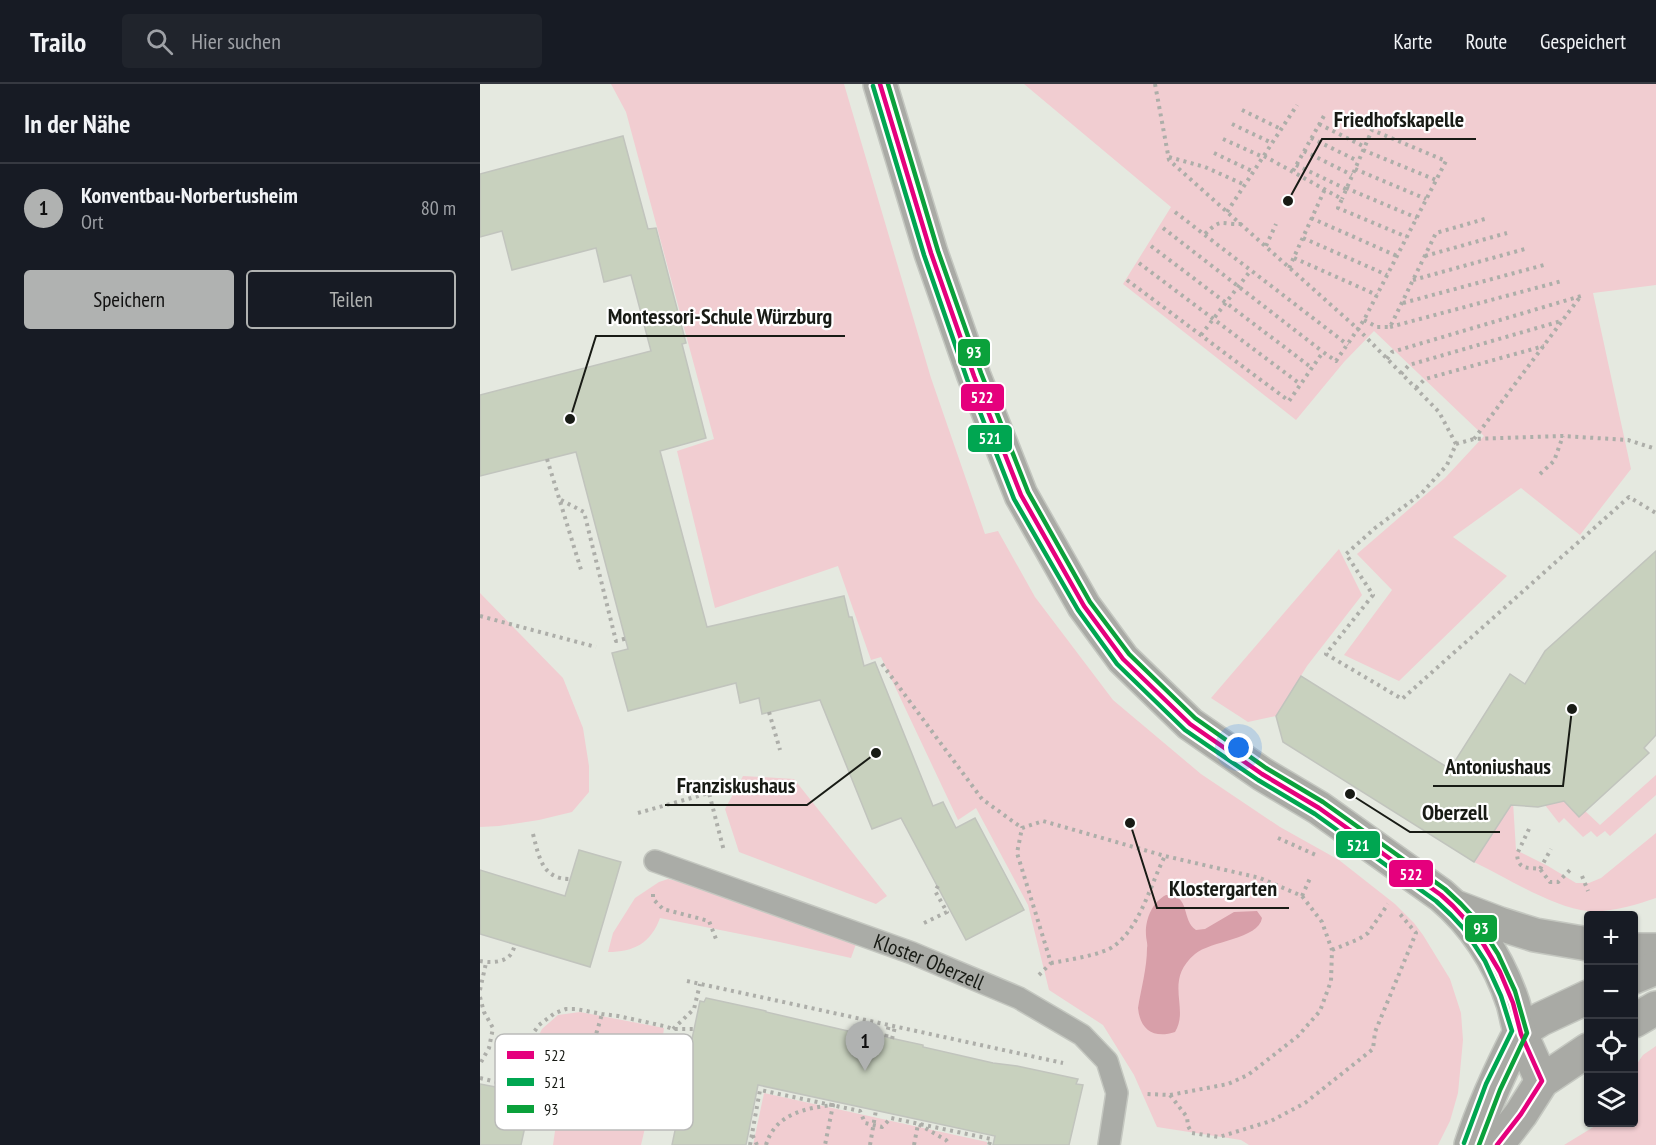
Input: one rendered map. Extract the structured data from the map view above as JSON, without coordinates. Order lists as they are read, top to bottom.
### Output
{
  "streets": {
    "lane": ["Kloster Oberzell"]
  },
  "places": [
    "Friedhofskapelle",
    "Montessori-Schule Würzburg",
    "Antoniushaus",
    "Franziskushaus",
    "Oberzell",
    "Klostergarten"
  ],
  "lines": ["transit line 522", "transit line 93", "transit line 521"],
  "legend": ["522", "521", "93"],
  "page": {
    "header": "Trailo",
    "search": "Hier suchen",
    "nav": ["Karte", "Route", "Gespeichert"],
    "heading": "In der Nähe",
    "list": [
      {
        "mark": "1",
        "name": "Konventbau-Norbertusheim",
        "note": "Ort",
        "value": "80 m"
      }
    ],
    "buttons": ["Speichern", "Teilen"],
    "map_buttons": ["+", "−"],
    "pins": "1"
  }
}
